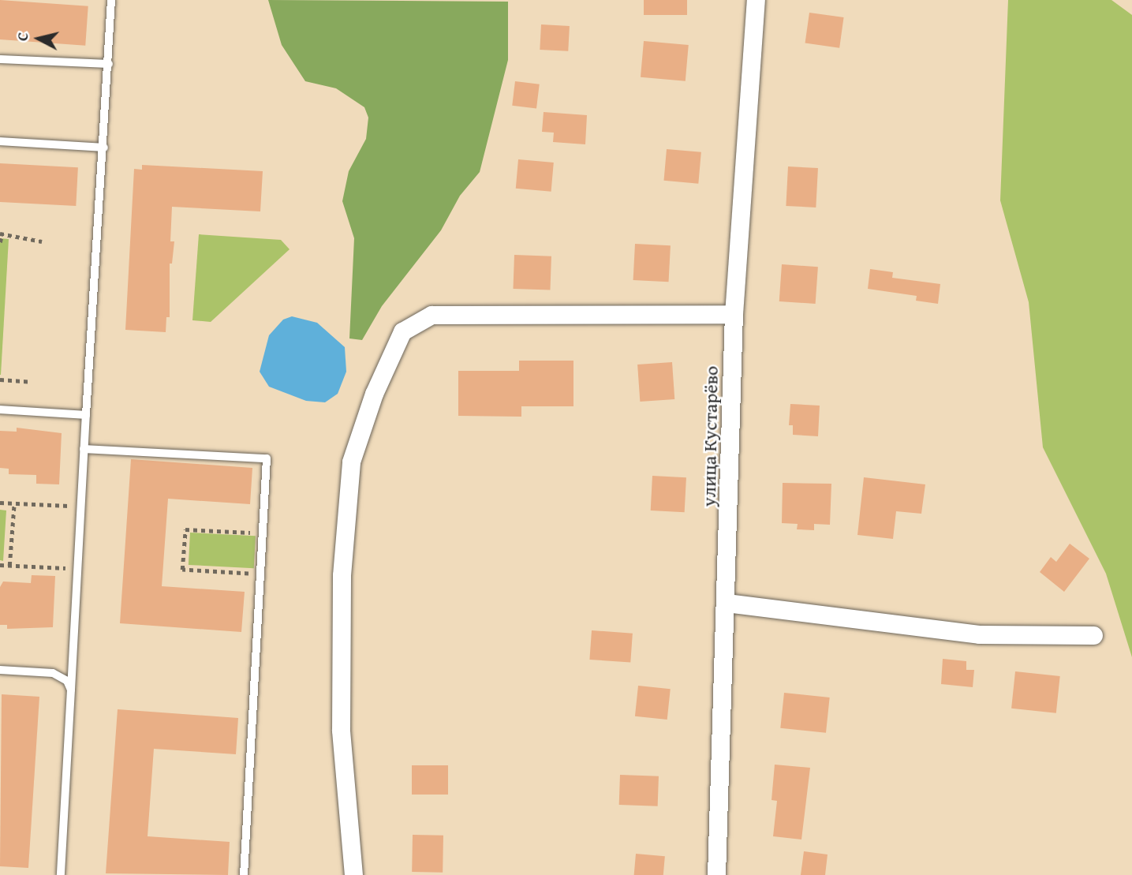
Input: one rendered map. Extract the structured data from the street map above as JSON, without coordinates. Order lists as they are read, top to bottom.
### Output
{
  "streets": {
    "street": ["улица Кустарёво"]
  },
  "north": "left"
}
